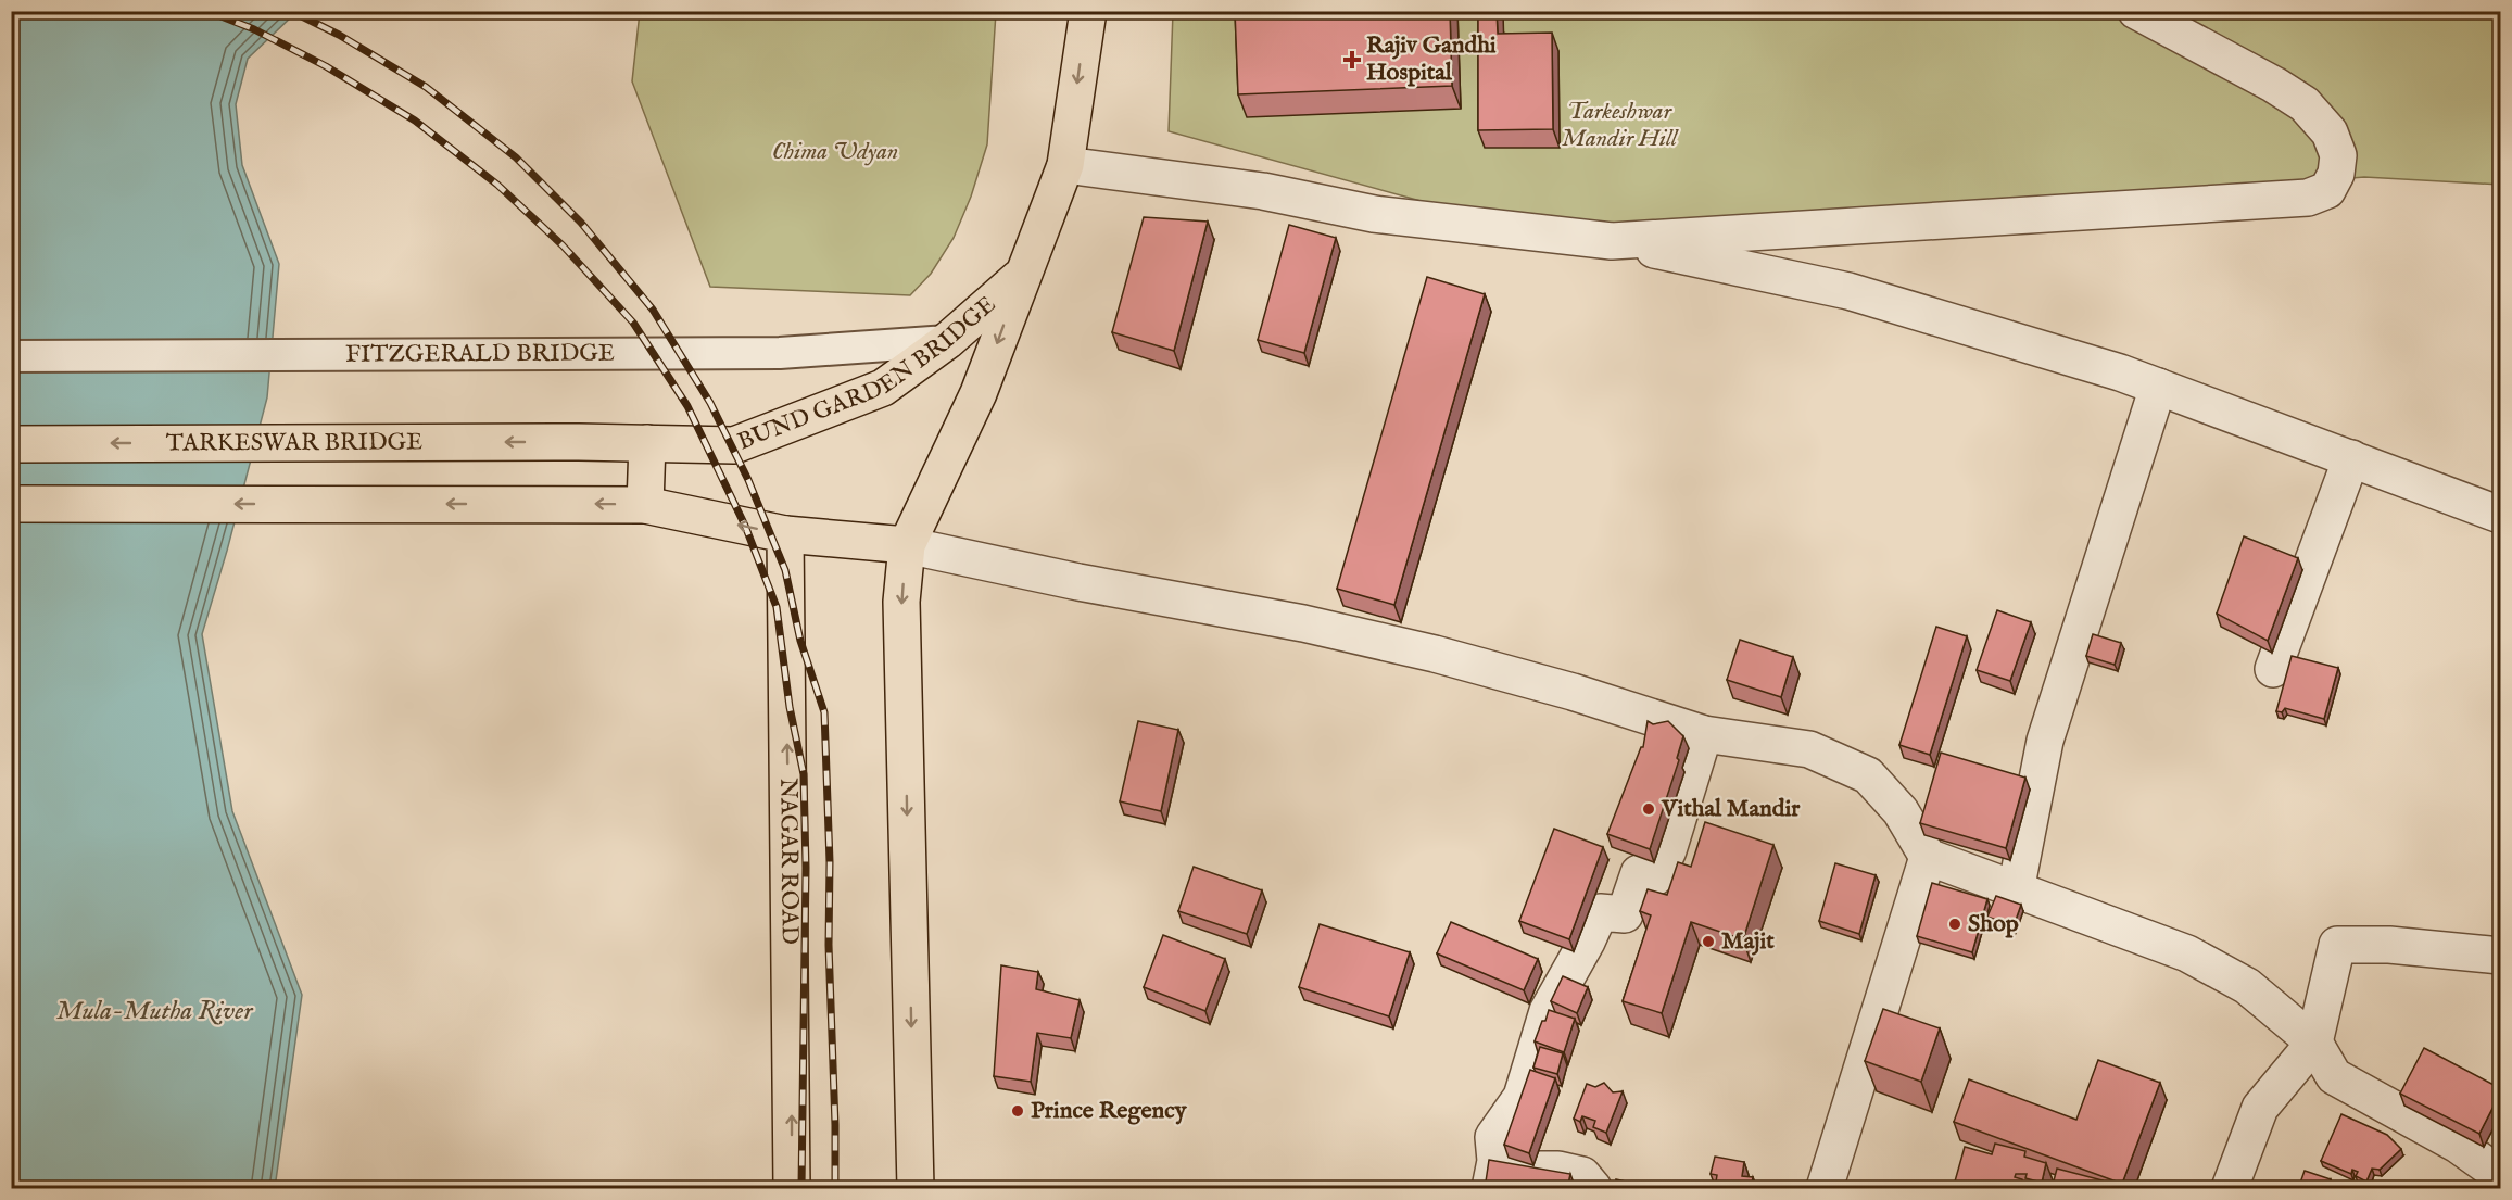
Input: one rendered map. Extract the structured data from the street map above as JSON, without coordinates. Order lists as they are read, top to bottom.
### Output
{
  "streets": {
    "highway": ["BUND GARDEN BRIDGE", "TARKESWAR BRIDGE", "NAGAR ROAD"],
    "street": ["FITZGERALD BRIDGE"]
  },
  "crossings": [
    ["FITZGERALD BRIDGE", "BUND GARDEN BRIDGE"],
    ["BUND GARDEN BRIDGE", "TARKESWAR BRIDGE"]
  ],
  "water": ["Mula-Mutha River"],
  "parks": ["Tarkeshwar Mandir Hill", "Chima Udyan"],
  "places": {
    "health": ["Rajiv Gandhi Hospital"],
    "other": [
      "Vithal Mandir",
      "Shop",
      "Majit",
      "Prince Regency"
    ]
  }
}
